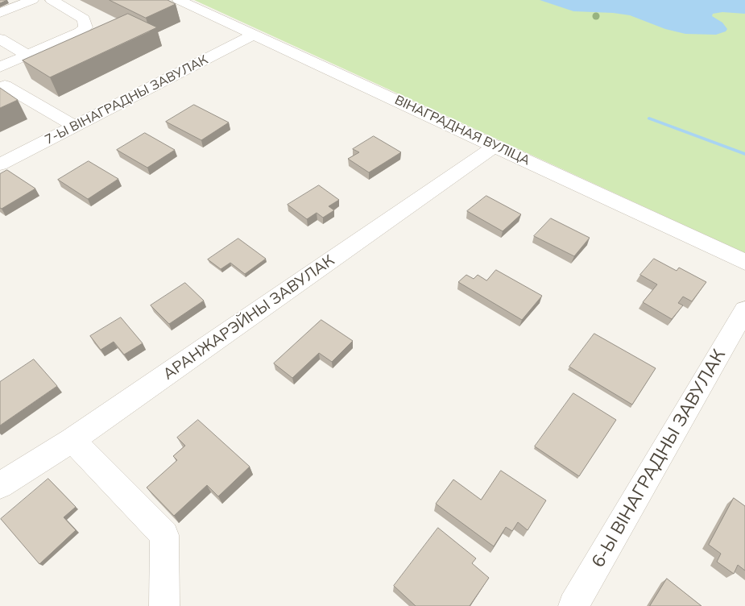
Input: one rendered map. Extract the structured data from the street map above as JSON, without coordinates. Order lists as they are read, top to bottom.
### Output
{
  "streets": {
    "street": [
      "7-Ы ВІНАГРАДНЫ ЗАВУЛАК",
      "ВІНАГРАДНАЯ ВУЛІЦА",
      "АРАНЖАРЭЙНЫ ЗАВУЛАК",
      "6-Ы ВІНАГРАДНЫ ЗАВУЛАК"
    ]
  },
  "crossings": [
    ["7-Ы ВІНАГРАДНЫ ЗАВУЛАК", "ВІНАГРАДНАЯ ВУЛІЦА"],
    ["ВІНАГРАДНАЯ ВУЛІЦА", "АРАНЖАРЭЙНЫ ЗАВУЛАК"]
  ]
}
